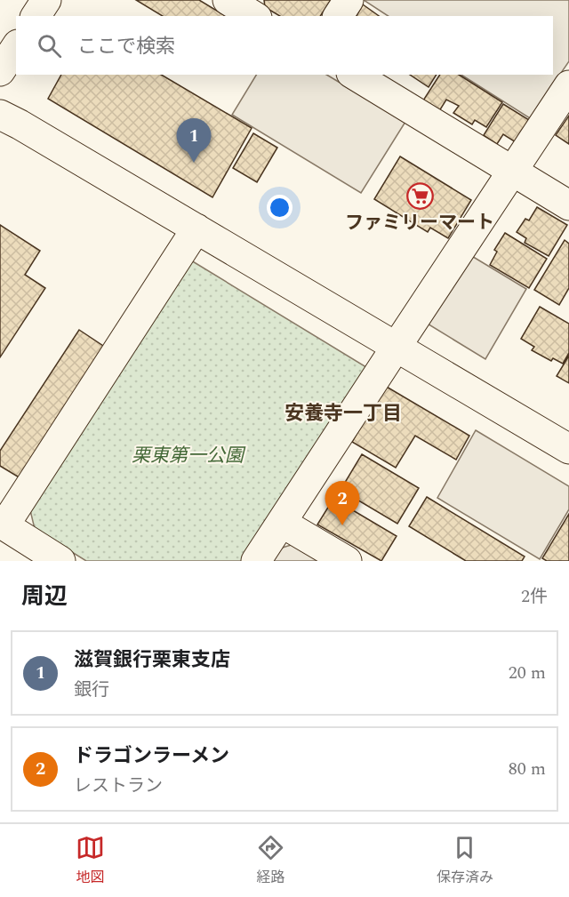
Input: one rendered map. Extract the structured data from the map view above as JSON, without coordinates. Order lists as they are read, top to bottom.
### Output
{
  "districts": ["安養寺一丁目"],
  "parks": ["栗東第一公園"],
  "places": {
    "supermarket": ["ファミリーマート"]
  },
  "page": {
    "search": "ここで検索",
    "pins": ["1", "2"],
    "heading": ["周辺", "2件"],
    "list": [
      {
        "mark": "1",
        "name": "滋賀銀行栗東支店",
        "note": "銀行",
        "value": "20 m"
      },
      {
        "mark": "2",
        "name": "ドラゴンラーメン",
        "note": "レストラン",
        "value": "80 m"
      }
    ],
    "nav": ["地図", "経路", "保存済み"]
  }
}
